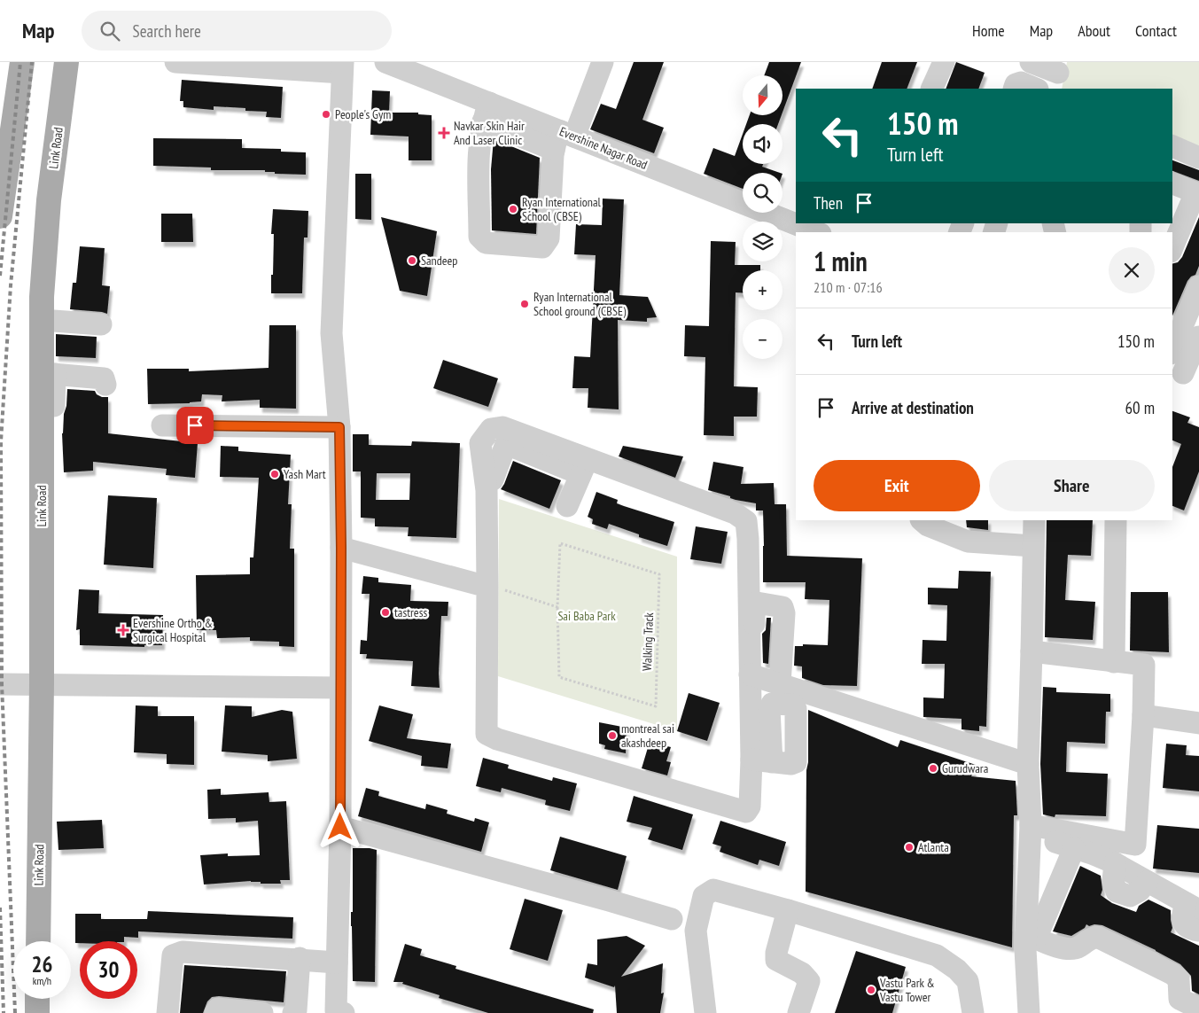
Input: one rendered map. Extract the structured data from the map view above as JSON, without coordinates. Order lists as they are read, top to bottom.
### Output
{
  "streets": {
    "main road": ["Link Road"],
    "street": ["Evershine Nagar Road"],
    "path": ["Walking Track"]
  },
  "parks": ["Sai Baba Park"],
  "places": {
    "other": [
      "People's Gym",
      "Ryan International School (CBSE)",
      "Sandeep",
      "Ryan International School ground (CBSE)",
      "Yash Mart",
      "tastress",
      "montreal sai akashdeep",
      "Gurudwara",
      "Atlanta",
      "Vastu Park & Vastu Tower"
    ],
    "health": ["Navkar Skin Hair And Laser Clinic", "Evershine Ortho & Surgical Hospital"]
  },
  "north": "bottom",
  "page": {
    "header": "Map",
    "search": "Search here",
    "nav": [
      "Home",
      "Map",
      "About",
      "Contact"
    ],
    "map_buttons": ["+", "−"],
    "turn": ["150 m", "Turn left"],
    "then": "Then",
    "heading": ["1 min", "210 m · 07:16"],
    "list": [
      {
        "name": "Turn left",
        "value": "150 m"
      },
      {
        "name": "Arrive at destination",
        "value": "60 m"
      }
    ],
    "buttons": ["Exit", "Share"],
    "speed": "26 km/h",
    "limit": "30"
  }
}
